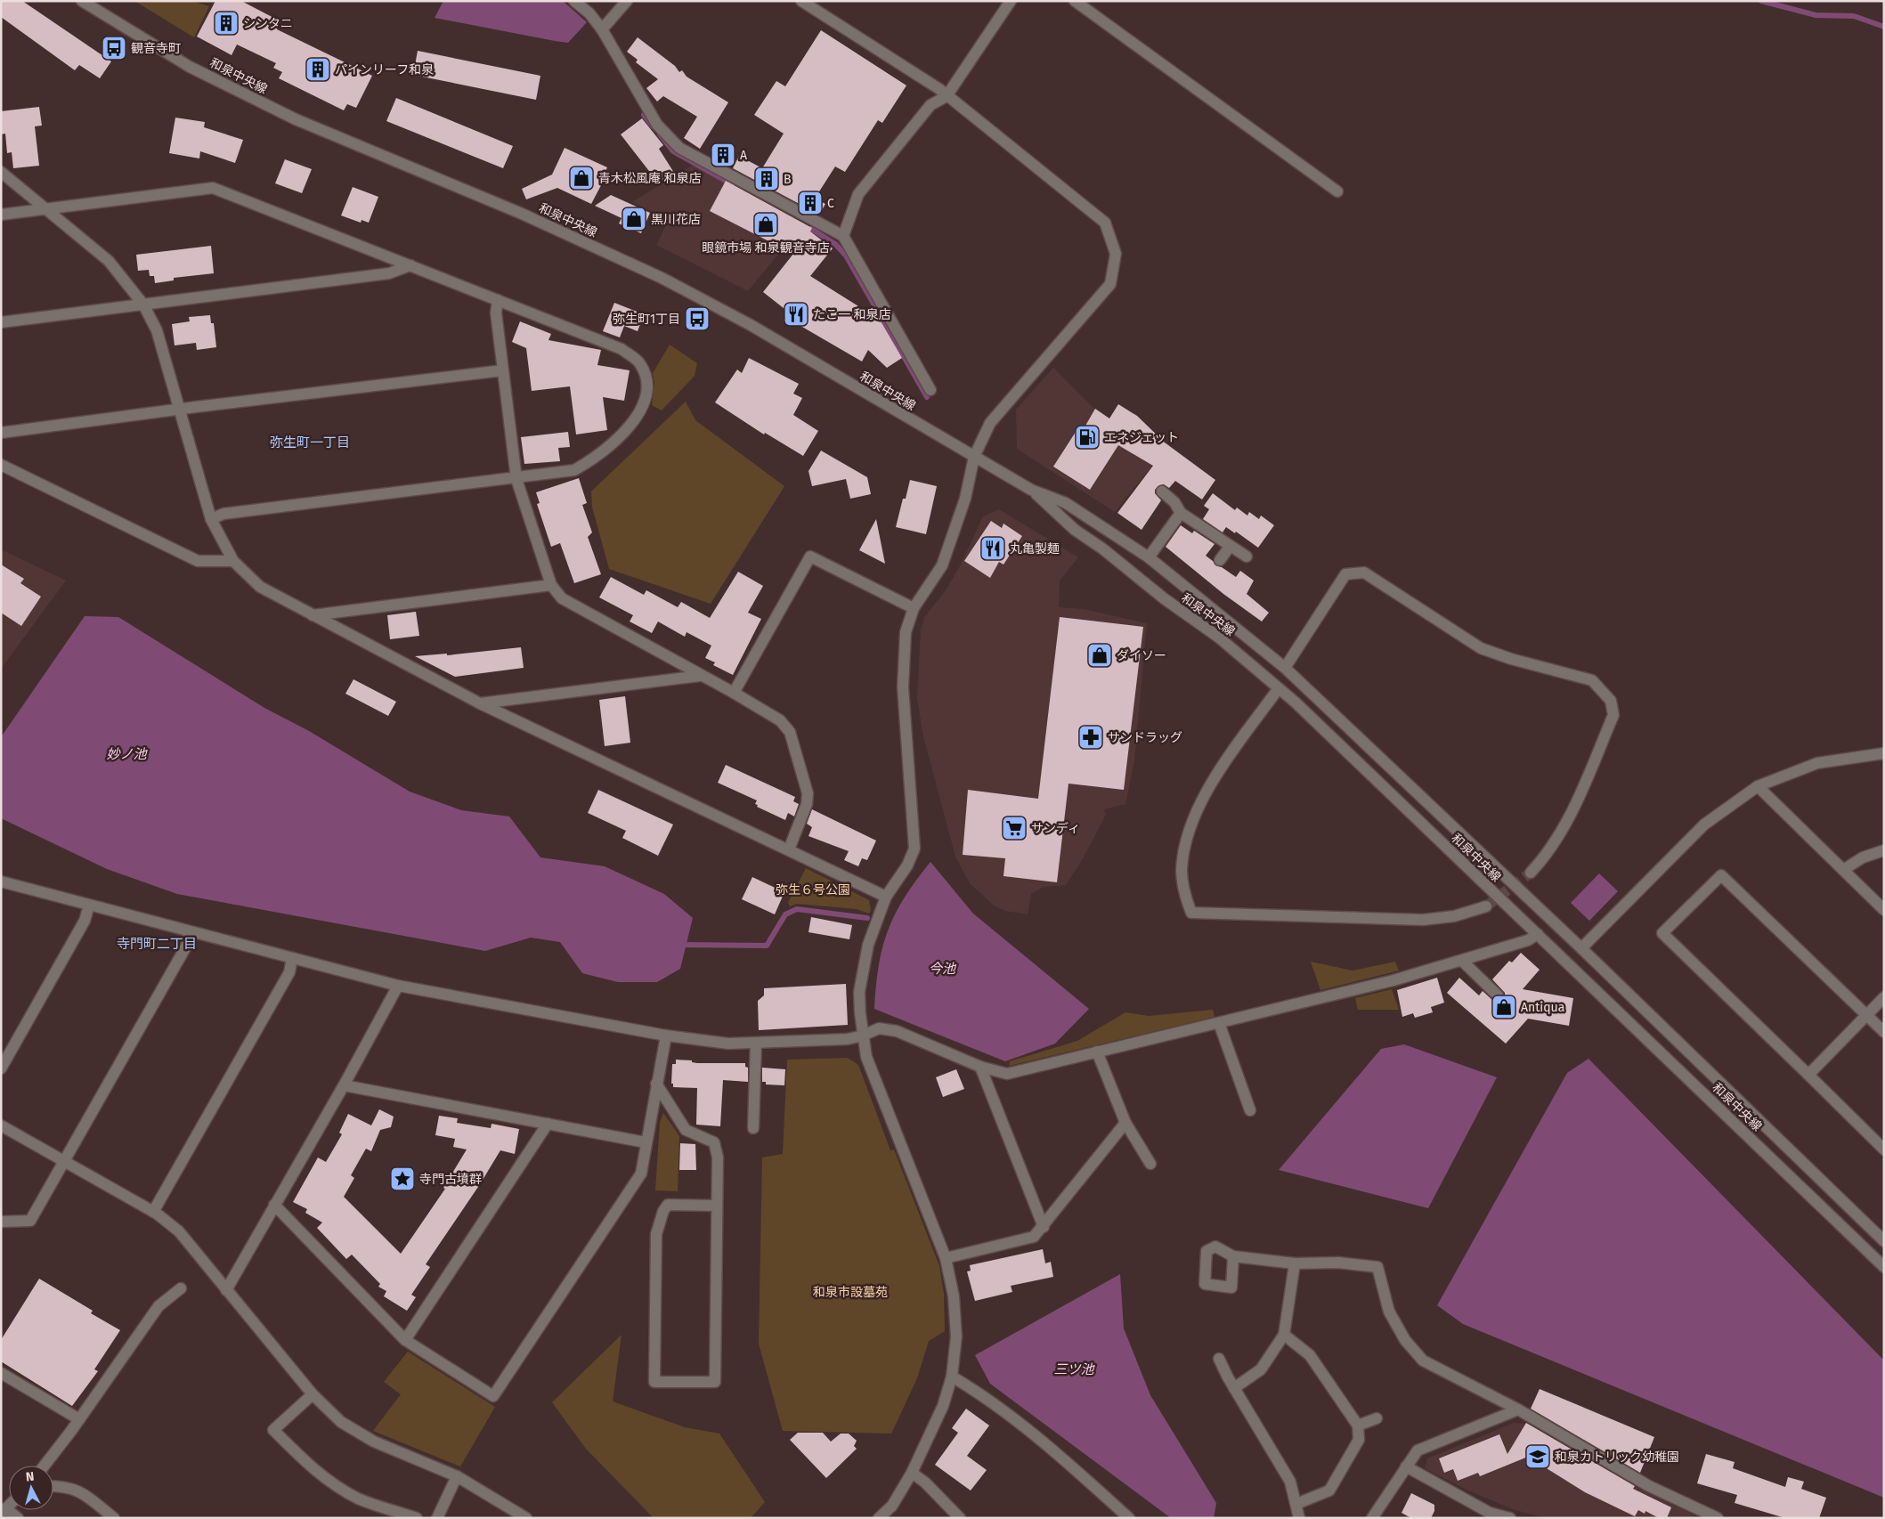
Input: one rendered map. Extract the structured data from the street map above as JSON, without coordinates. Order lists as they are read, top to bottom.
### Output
{
  "streets": {
    "street": ["和泉中央線"]
  },
  "districts": ["弥生町一丁目", "寺門町二丁目"],
  "water": ["妙ノ池", "今池", "三ツ池"],
  "parks": ["弥生６号公園", "和泉市設墓苑"],
  "places": {
    "building": [
      "シンタニ",
      "パインリーフ和泉",
      "A",
      "B",
      "C"
    ],
    "bus stop": ["観音寺町", "弥生町1丁目"],
    "shop": [
      "青木松風庵 和泉店",
      "黒川花店",
      "眼鏡市場 和泉観音寺店",
      "ダイソー",
      "Antiqua"
    ],
    "restaurant": ["たこ一 和泉店", "丸亀製麺"],
    "fuel station": ["エネジェット"],
    "pharmacy": ["サンドラッグ"],
    "supermarket": ["サンディ"],
    "place": ["寺門古墳群"],
    "school or university": ["和泉カトリック幼稚園"]
  },
  "north": "top"
}
